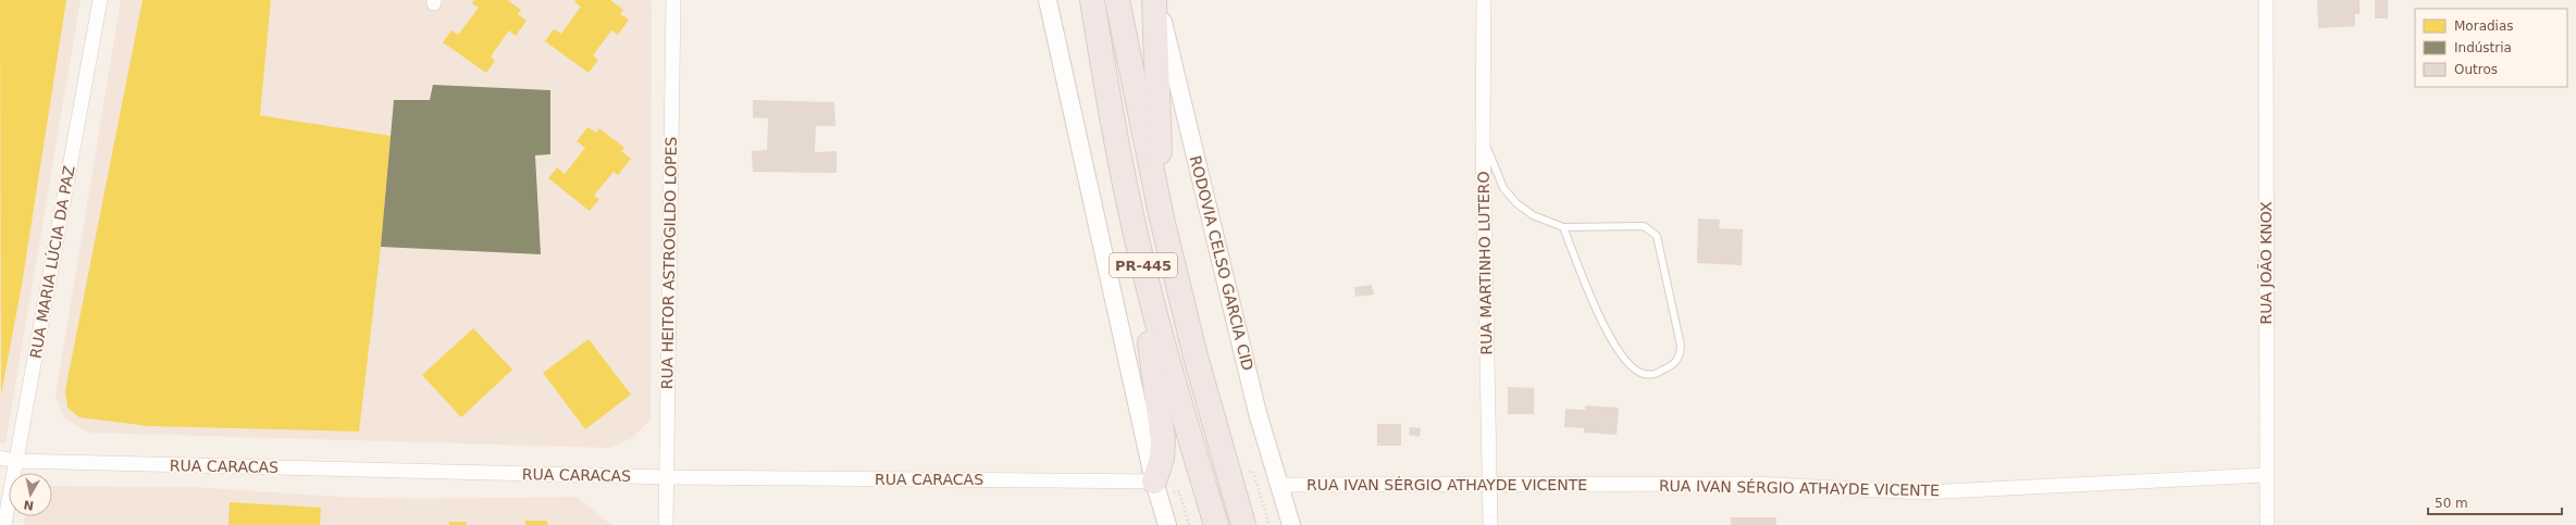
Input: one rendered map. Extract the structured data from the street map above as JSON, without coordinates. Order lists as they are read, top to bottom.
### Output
{
  "streets": {
    "highway": ["PR-445"],
    "street": [
      "RUA MARIA LÚCIA DA PAZ",
      "RUA HEITOR ASTROGILDO LOPES",
      "RODOVIA CELSO GARCIA CID",
      "RUA MARTINHO LUTERO",
      "RUA JOÃO KNOX",
      "RUA CARACAS",
      "RUA IVAN SÉRGIO ATHAYDE VICENTE"
    ]
  },
  "crossings": [
    ["RUA MARIA LÚCIA DA PAZ", "RUA CARACAS"],
    ["RUA HEITOR ASTROGILDO LOPES", "RUA CARACAS"],
    ["RODOVIA CELSO GARCIA CID", "RUA IVAN SÉRGIO ATHAYDE VICENTE"],
    ["RUA MARTINHO LUTERO", "RUA IVAN SÉRGIO ATHAYDE VICENTE"],
    ["RUA JOÃO KNOX", "RUA IVAN SÉRGIO ATHAYDE VICENTE"]
  ],
  "legend": ["Moradias", "Indústria", "Outros"],
  "scale_bar": "50 m",
  "north": "bottom"
}
